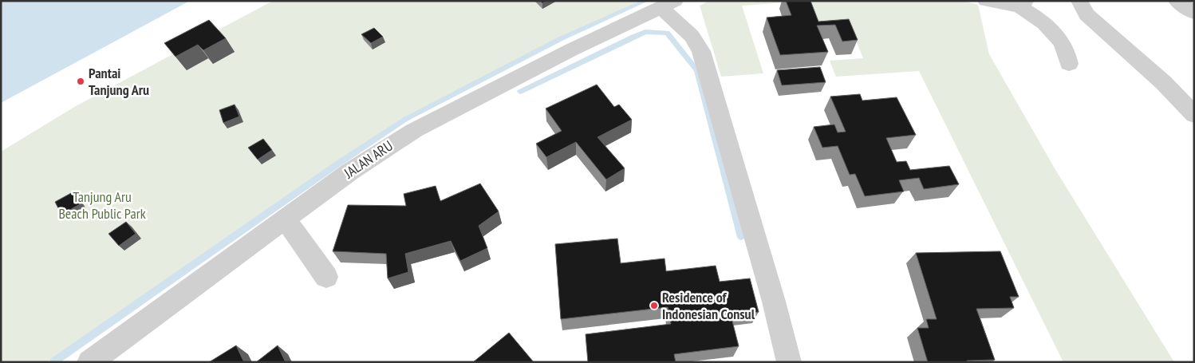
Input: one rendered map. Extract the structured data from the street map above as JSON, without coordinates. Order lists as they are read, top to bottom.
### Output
{
  "streets": {
    "street": ["JALAN ARU"]
  },
  "parks": ["Tanjung Aru Beach Public Park"],
  "places": ["Pantai Tanjung Aru", "Residence of Indonesian Consul"]
}
